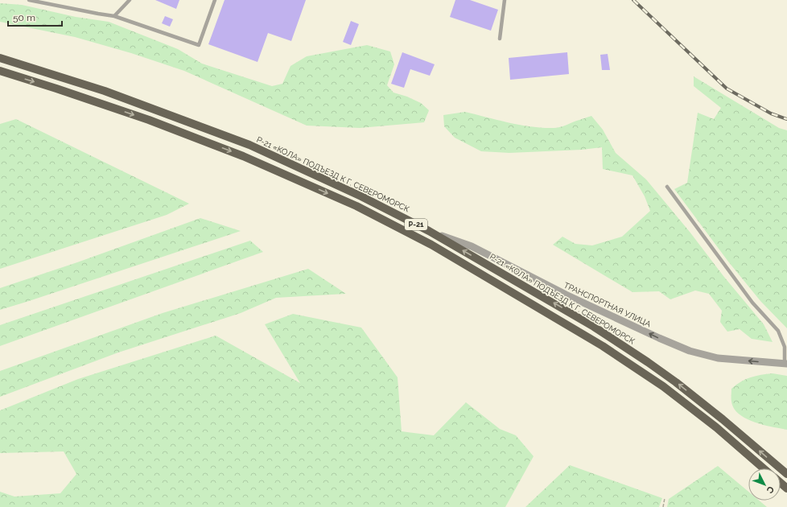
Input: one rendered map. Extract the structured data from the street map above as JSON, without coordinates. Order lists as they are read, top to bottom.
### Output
{
  "streets": {
    "main road": ["Р-21 «КОЛА» ПОДЪЕЗД К Г. СЕВЕРОМОРСК", "Р-21"],
    "street": ["ТРАНСПОРТНАЯ УЛИЦА"]
  },
  "crossings": [
    ["Р-21 «КОЛА» ПОДЪЕЗД К Г. СЕВЕРОМОРСК", "ТРАНСПОРТНАЯ УЛИЦА"]
  ],
  "one_way": ["ТРАНСПОРТНАЯ УЛИЦА"],
  "scale_bar": "50 m",
  "north": "bottom right"
}
